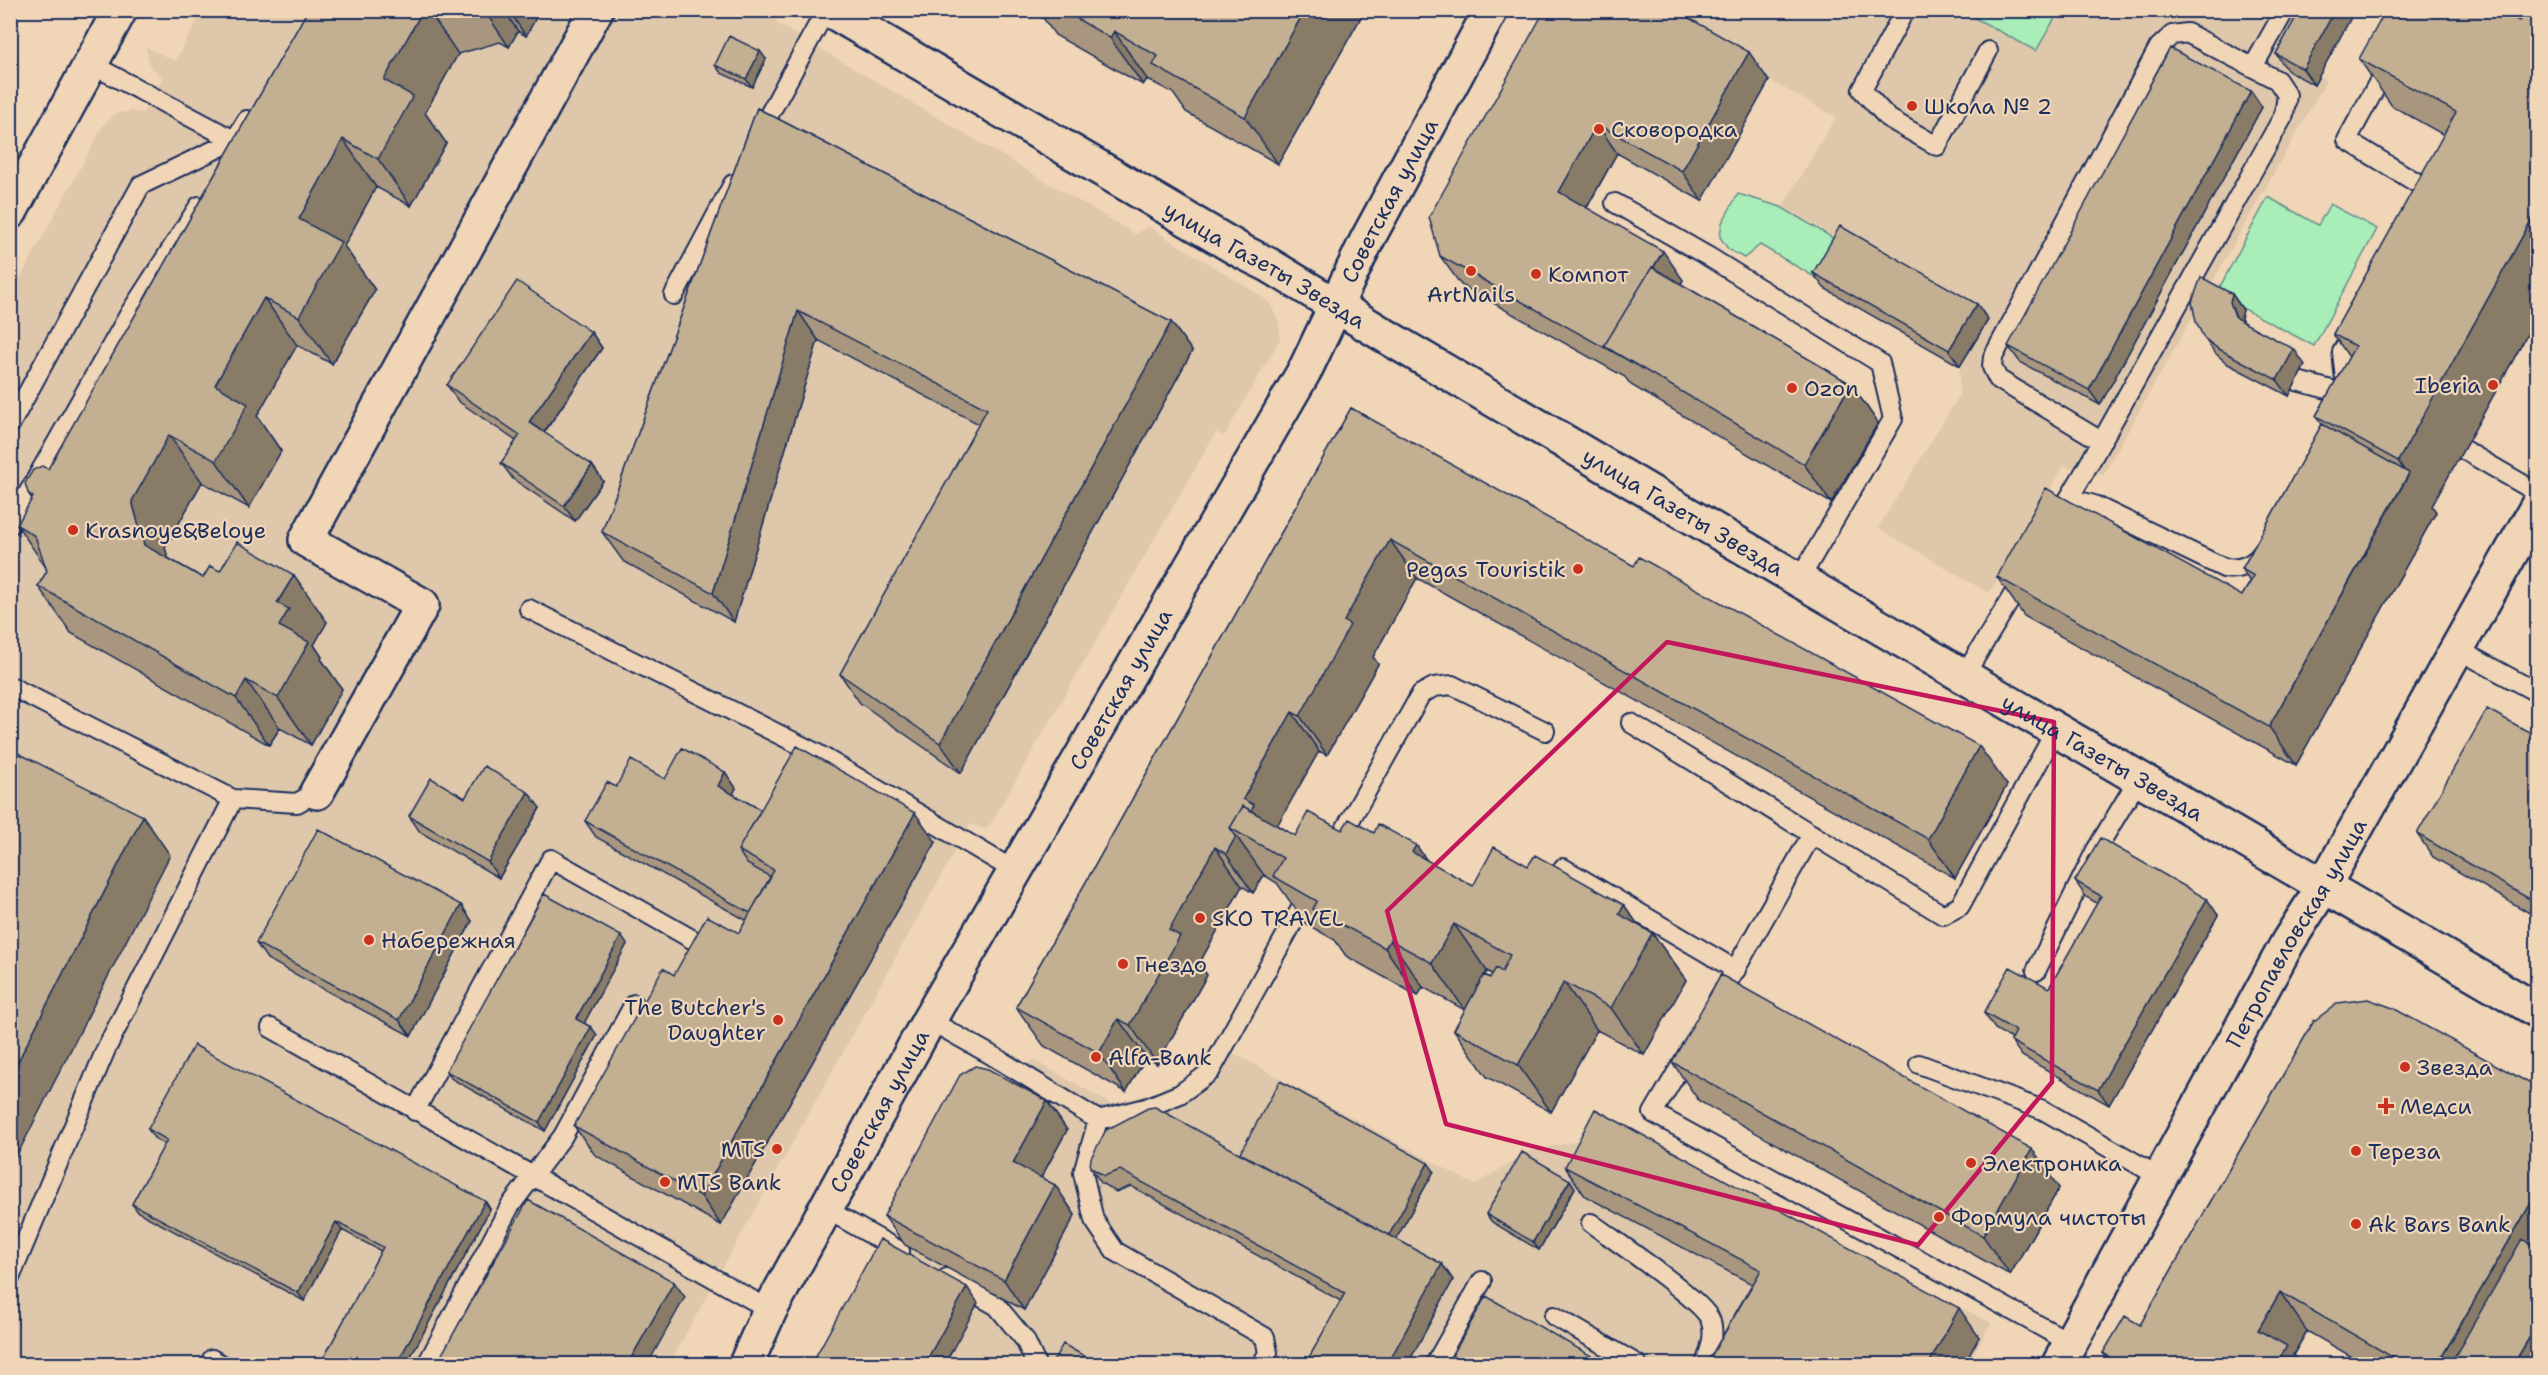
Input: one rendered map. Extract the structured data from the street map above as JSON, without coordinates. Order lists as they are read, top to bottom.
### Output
{
  "streets": {
    "street": ["Советская улица", "улица Газеты Звезда", "Петропавловская улица"]
  },
  "crossings": [
    ["Советская улица", "улица Газеты Звезда"],
    ["улица Газеты Звезда", "Петропавловская улица"]
  ],
  "places": {
    "other": [
      "Школа № 2",
      "Сковородка",
      "ArtNails",
      "Компот",
      "Iberia",
      "Ozon",
      "Krasnoye&Beloye",
      "Pegas Touristik",
      "SKO TRAVEL",
      "Набережная",
      "Гнездо",
      "The Butcher's Daughter",
      "Alfa-Bank",
      "Звезда",
      "MTS",
      "Тереза",
      "Электроника",
      "MTS Bank",
      "Формула чистоты",
      "Ak Bars Bank"
    ],
    "health": ["Медси"]
  }
}
